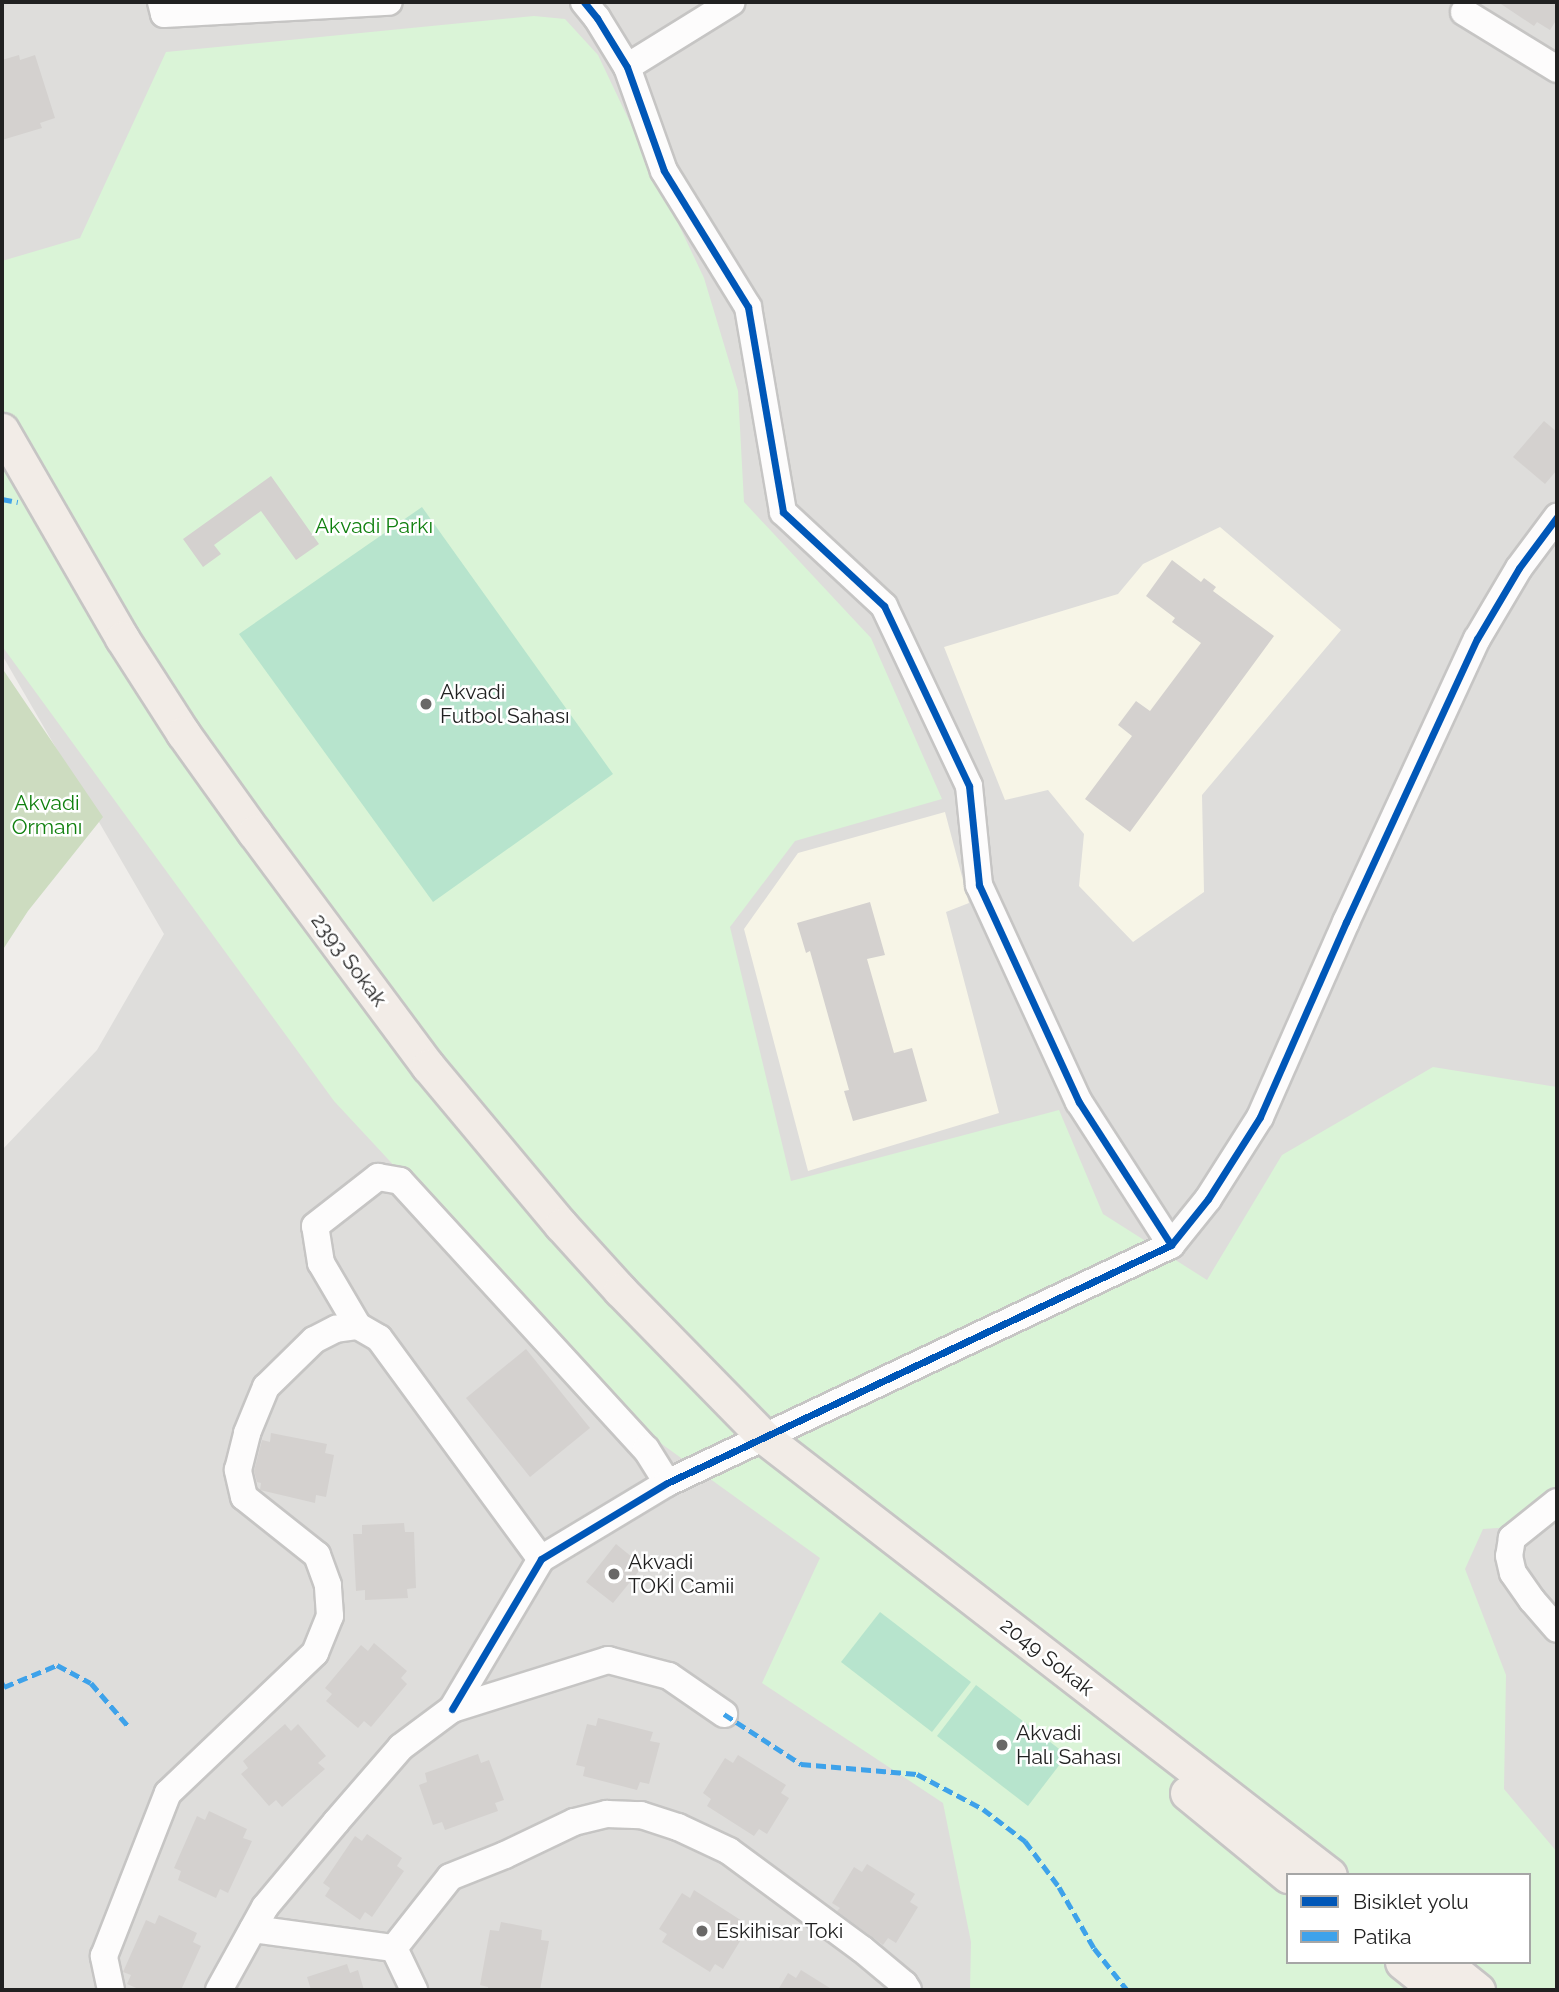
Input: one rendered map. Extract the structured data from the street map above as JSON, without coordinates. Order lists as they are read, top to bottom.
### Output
{
  "streets": {
    "main road": ["2393 Sokak", "2049 Sokak"]
  },
  "crossings": [
    ["2393 Sokak", "2049 Sokak"]
  ],
  "parks": ["Akvadi Parkı", "Akvadi Ormanı"],
  "places": [
    "Akvadi Futbol Sahası",
    "Akvadi TOKİ Camii",
    "Akvadi Halı Sahası",
    "Eskihisar Toki"
  ],
  "legend": ["Bisiklet yolu", "Patika"]
}
